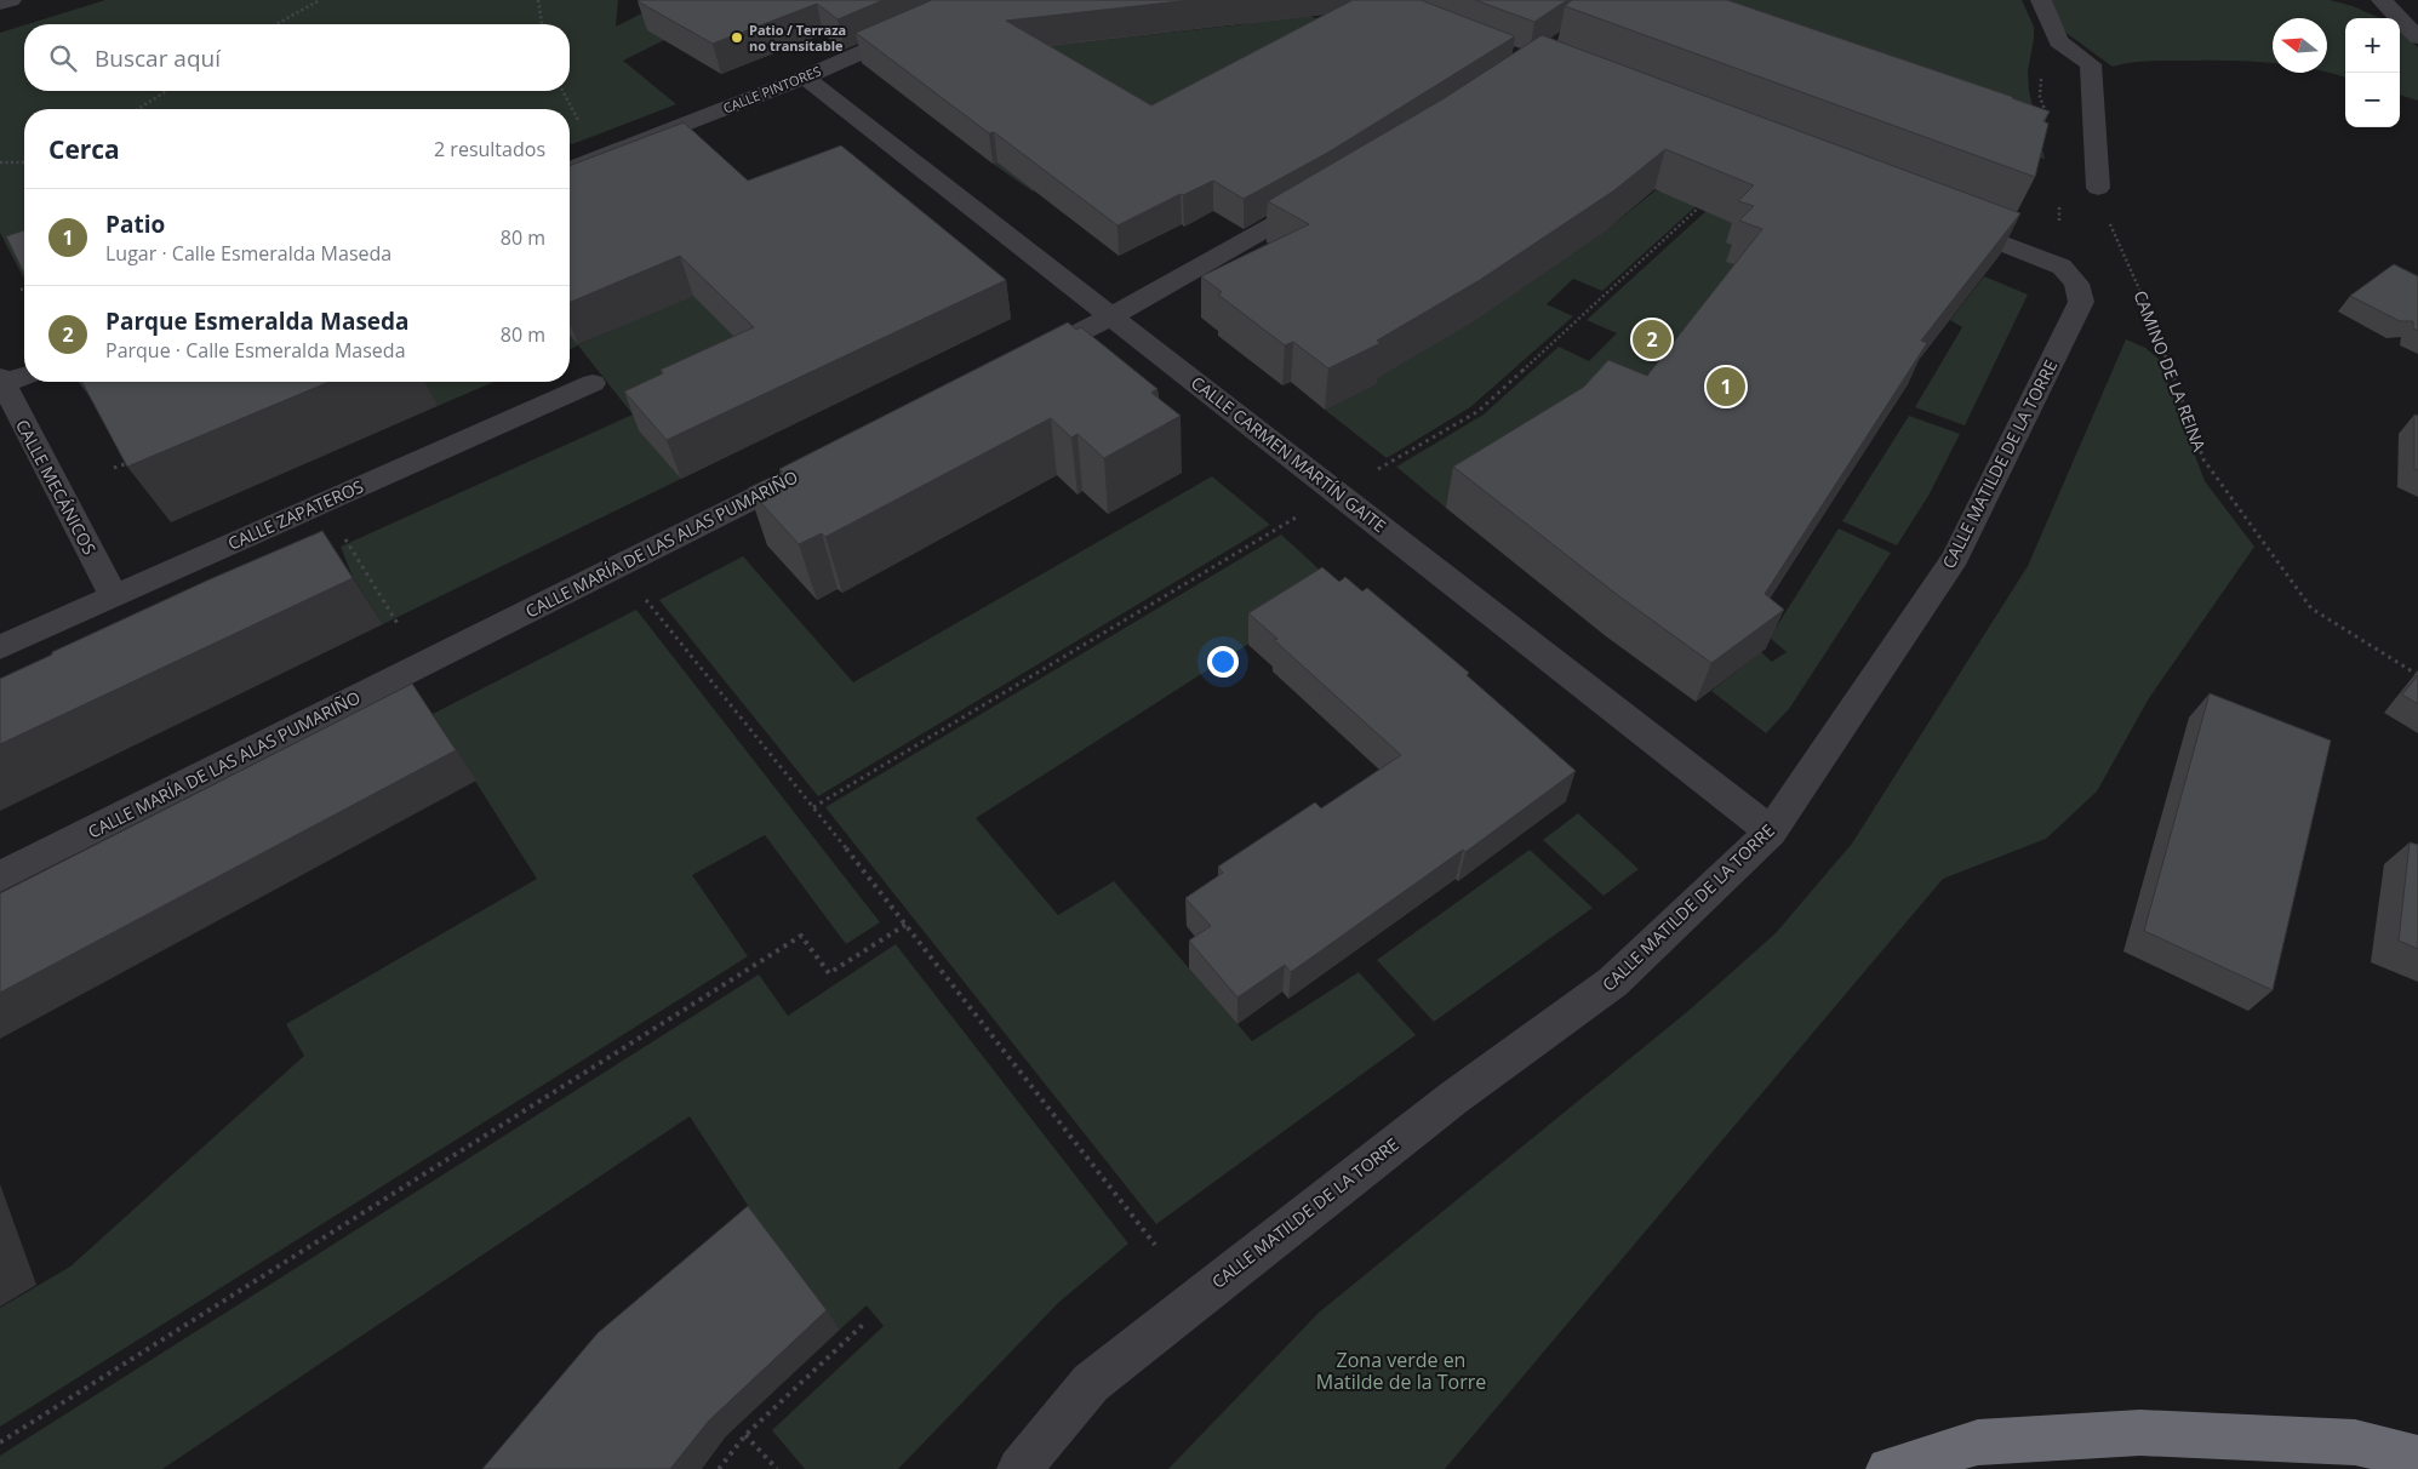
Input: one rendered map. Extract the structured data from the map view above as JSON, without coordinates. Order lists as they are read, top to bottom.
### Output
{
  "streets": {
    "street": [
      "CALLE PINTORES",
      "CALLE CARMEN MARTÍN GAITE",
      "CALLE MATILDE DE LA TORRE",
      "CALLE MECÁNICOS",
      "CALLE ZAPATEROS",
      "CALLE MARÍA DE LAS ALAS PUMARIÑO"
    ],
    "path": ["CAMINO DE LA REINA"]
  },
  "crossings": [
    ["CALLE PINTORES", "CALLE CARMEN MARTÍN GAITE"],
    ["CALLE CARMEN MARTÍN GAITE", "CALLE MATILDE DE LA TORRE"],
    ["CALLE MECÁNICOS", "CALLE ZAPATEROS"]
  ],
  "parks": ["Zona verde en Matilde de la Torre"],
  "places": ["Patio / Terraza no transitable"],
  "north": "left",
  "page": {
    "map_buttons": ["+", "−"],
    "search": "Buscar aquí",
    "heading": ["Cerca", "2 resultados"],
    "list": [
      {
        "mark": "1",
        "name": "Patio",
        "note": "Lugar · Calle Esmeralda Maseda",
        "value": "80 m"
      },
      {
        "mark": "2",
        "name": "Parque Esmeralda Maseda",
        "note": "Parque · Calle Esmeralda Maseda",
        "value": "80 m"
      }
    ],
    "pins": ["2", "1"]
  }
}
